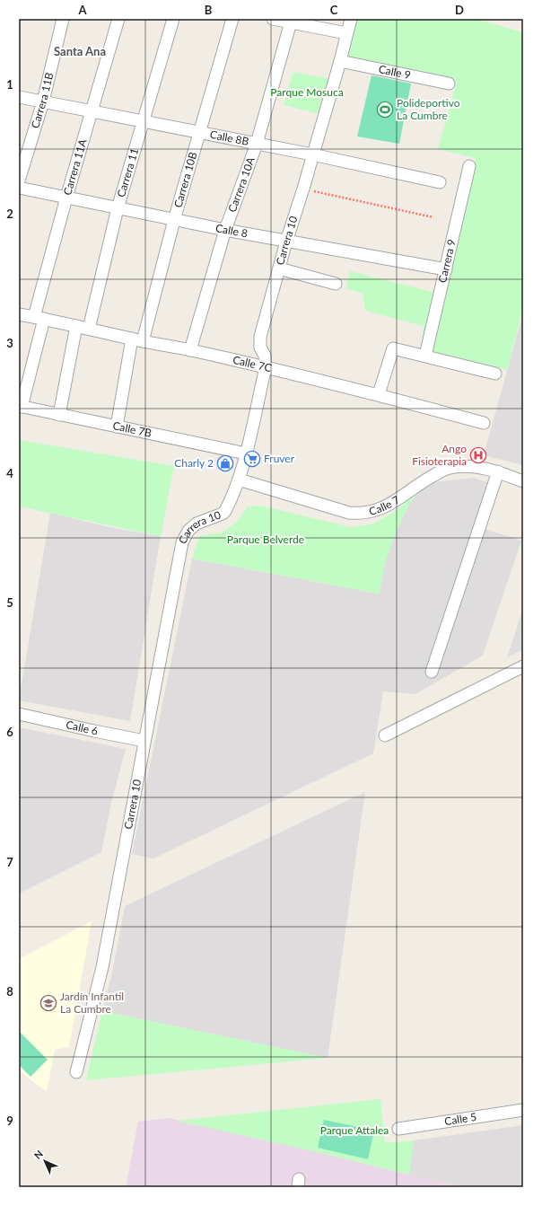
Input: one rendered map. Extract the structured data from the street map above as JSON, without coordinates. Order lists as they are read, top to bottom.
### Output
{
  "streets": {
    "street": [
      "Calle 9",
      "Carrera 11B",
      "Calle 8B",
      "Carrera 11A",
      "Carrera 11",
      "Carrera 10B",
      "Carrera 10A",
      "Calle 8",
      "Carrera 10",
      "Carrera 9",
      "Calle 7C",
      "Calle 7B",
      "Calle 7",
      "Calle 6",
      "Calle 5"
    ]
  },
  "crossings": [
    ["Calle 9", "Carrera 10"],
    ["Carrera 11B", "Calle 8B"],
    ["Calle 8B", "Carrera 11A"],
    ["Calle 8B", "Carrera 11"],
    ["Calle 8B", "Carrera 10B"],
    ["Calle 8B", "Carrera 10A"],
    ["Calle 8B", "Carrera 10"],
    ["Carrera 11A", "Calle 8"],
    ["Carrera 11A", "Calle 7C"],
    ["Carrera 11A", "Calle 7B"],
    ["Carrera 11", "Calle 8"],
    ["Carrera 11", "Calle 7C"],
    ["Carrera 10B", "Calle 8"],
    ["Carrera 10B", "Calle 7C"],
    ["Carrera 10B", "Calle 7B"],
    ["Carrera 10A", "Calle 8"],
    ["Carrera 10A", "Calle 7C"],
    ["Calle 8", "Carrera 10"],
    ["Calle 8", "Carrera 9"],
    ["Carrera 10", "Calle 7C"],
    ["Carrera 10", "Calle 7B"],
    ["Carrera 10", "Calle 7"],
    ["Carrera 10", "Calle 6"]
  ],
  "districts": ["Santa Ana"],
  "parks": ["Parque Mosuca", "Parque Belverde", "Parque Attalea"],
  "places": {
    "sports": ["Polideportivo La Cumbre"],
    "hospital": ["Ango Fisioterapia"],
    "supermarket": ["Fruver"],
    "shop": ["Charly 2"],
    "school or university": ["Jardín Infantil La Cumbre"]
  },
  "north": "top left",
  "grid": {
    "columns": [
      "A",
      "B",
      "C",
      "D"
    ],
    "rows": [
      "1",
      "2",
      "3",
      "4",
      "5",
      "6",
      "7",
      "8",
      "9"
    ]
  }
}
